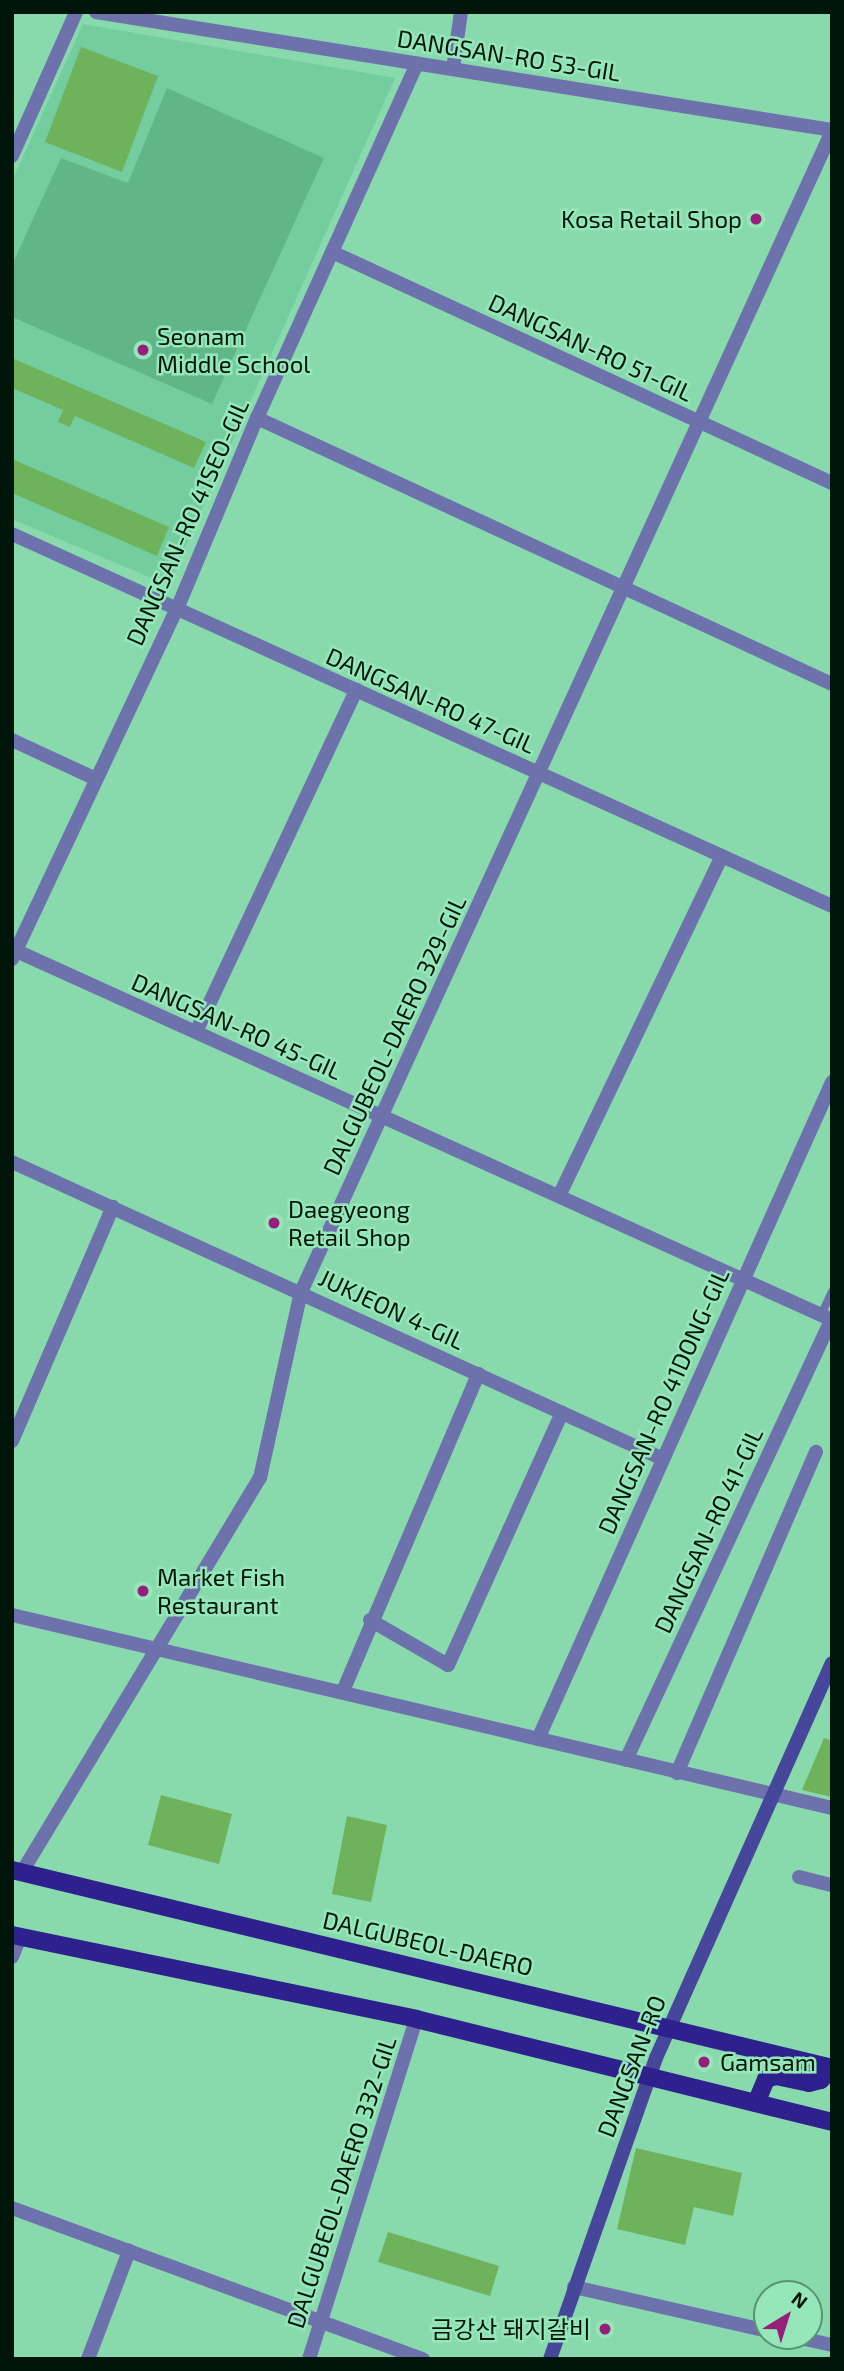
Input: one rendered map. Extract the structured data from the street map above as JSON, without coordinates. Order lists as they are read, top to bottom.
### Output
{
  "streets": {
    "main road": ["DALGUBEOL-DAERO", "DANGSAN-RO"],
    "street": [
      "DANGSAN-RO 53-GIL",
      "DANGSAN-RO 51-GIL",
      "DANGSAN-RO 41SEO-GIL",
      "DANGSAN-RO 47-GIL",
      "DANGSAN-RO 45-GIL",
      "DALGUBEOL-DAERO 329-GIL",
      "JUKJEON 4-GIL",
      "DANGSAN-RO 41DONG-GIL",
      "DANGSAN-RO 41-GIL",
      "DALGUBEOL-DAERO 332-GIL"
    ]
  },
  "crossings": [
    ["DANGSAN-RO 53-GIL", "DANGSAN-RO 41SEO-GIL"],
    ["DANGSAN-RO 53-GIL", "DALGUBEOL-DAERO 329-GIL"],
    ["DANGSAN-RO 51-GIL", "DANGSAN-RO 41SEO-GIL"],
    ["DANGSAN-RO 51-GIL", "DALGUBEOL-DAERO 329-GIL"],
    ["DANGSAN-RO 41SEO-GIL", "DANGSAN-RO 47-GIL"],
    ["DANGSAN-RO 41SEO-GIL", "DANGSAN-RO 45-GIL"],
    ["DANGSAN-RO 47-GIL", "DALGUBEOL-DAERO 329-GIL"],
    ["DANGSAN-RO 45-GIL", "DALGUBEOL-DAERO 329-GIL"],
    ["DANGSAN-RO 45-GIL", "DANGSAN-RO 41DONG-GIL"],
    ["DANGSAN-RO 45-GIL", "DANGSAN-RO 41-GIL"],
    ["DALGUBEOL-DAERO 329-GIL", "JUKJEON 4-GIL"],
    ["DALGUBEOL-DAERO 329-GIL", "DALGUBEOL-DAERO"],
    ["JUKJEON 4-GIL", "DANGSAN-RO 41DONG-GIL"],
    ["DALGUBEOL-DAERO", "DANGSAN-RO"]
  ],
  "places": [
    "Kosa Retail Shop",
    "Seonam Middle School",
    "Daegyeong Retail Shop",
    "Market Fish Restaurant",
    "Gamsam",
    "금강산 돼지갈비"
  ],
  "north": "top right"
}
